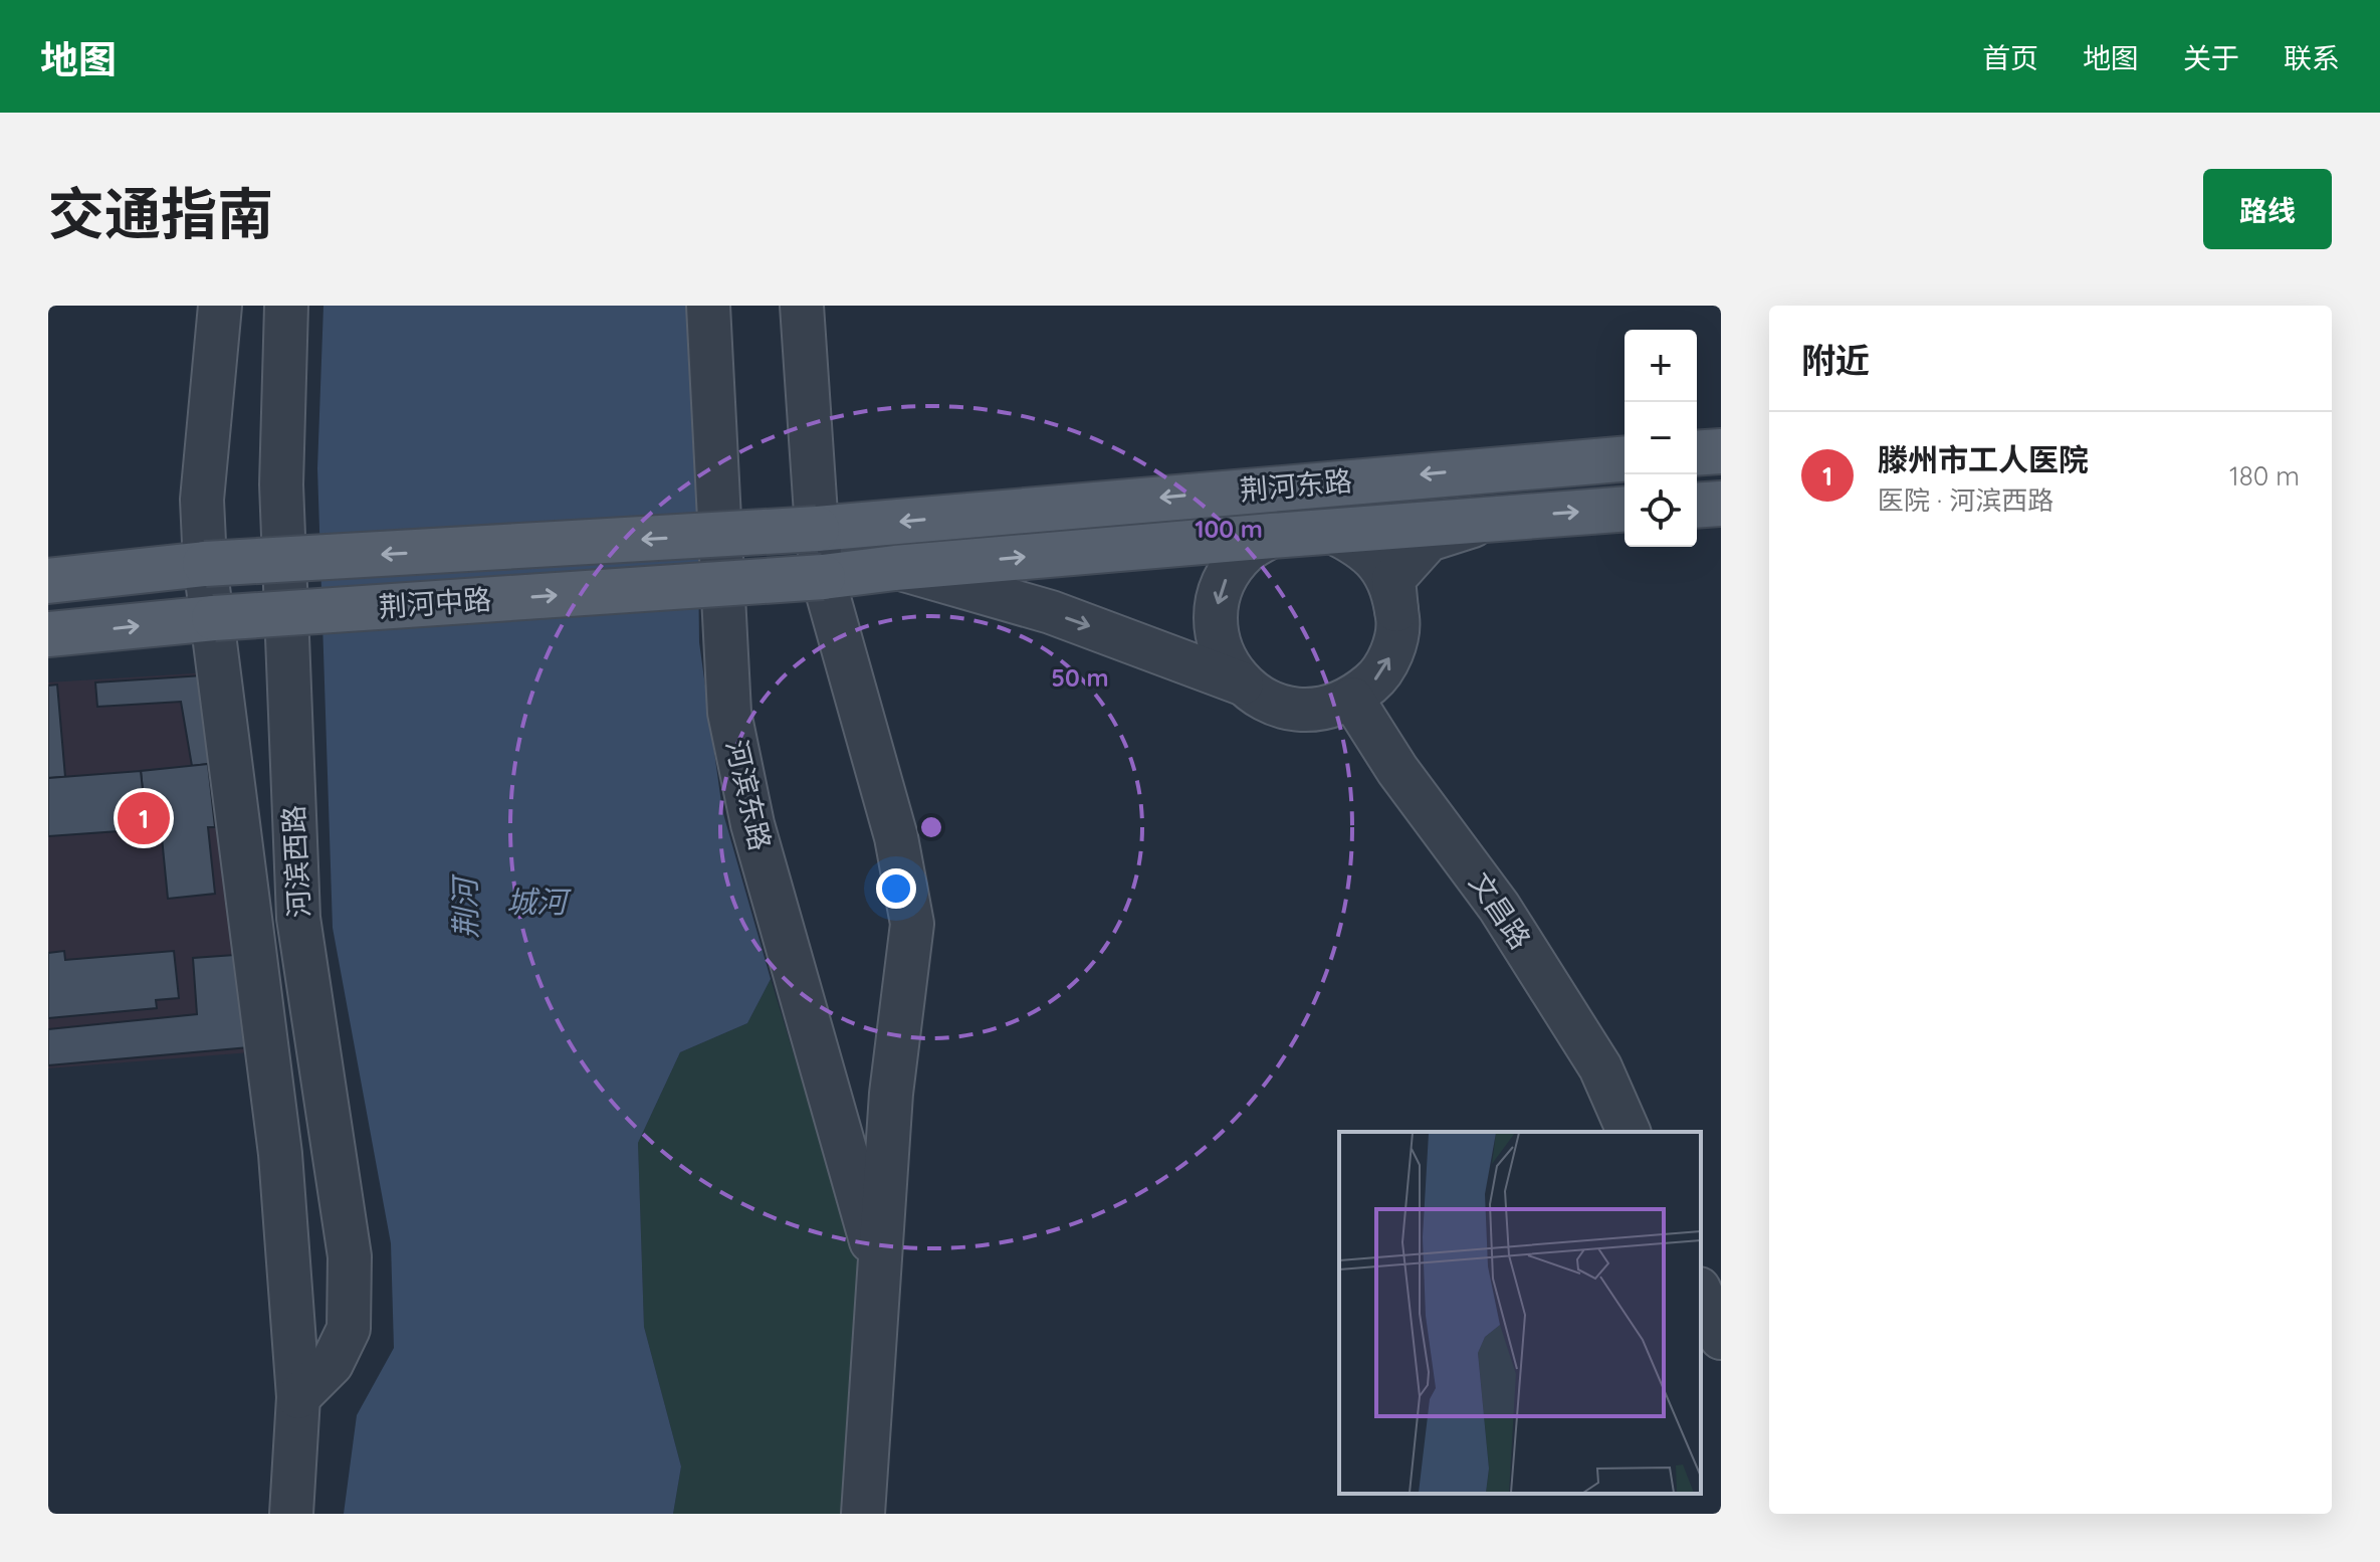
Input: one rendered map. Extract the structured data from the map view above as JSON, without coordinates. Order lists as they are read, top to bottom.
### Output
{
  "streets": {
    "main road": ["荆河东路", "荆河中路"],
    "street": ["河滨东路", "河滨西路", "文昌路"]
  },
  "crossings": [
    ["荆河东路", "荆河中路"],
    ["荆河东路", "河滨东路"],
    ["荆河东路", "文昌路"],
    ["荆河中路", "河滨东路"],
    ["荆河中路", "河滨西路"]
  ],
  "water": ["城河", "荆河"],
  "page": {
    "header": "地图",
    "nav": [
      "首页",
      "地图",
      "关于",
      "联系"
    ],
    "title": "交通指南",
    "buttons": "路线",
    "heading": "附近",
    "map_buttons": ["+", "−"],
    "list": [
      {
        "mark": "1",
        "name": "滕州市工人医院",
        "note": "医院 · 河滨西路",
        "value": "180 m"
      }
    ],
    "pins": "1"
  },
  "rings": ["100 m", "50 m"]
}
